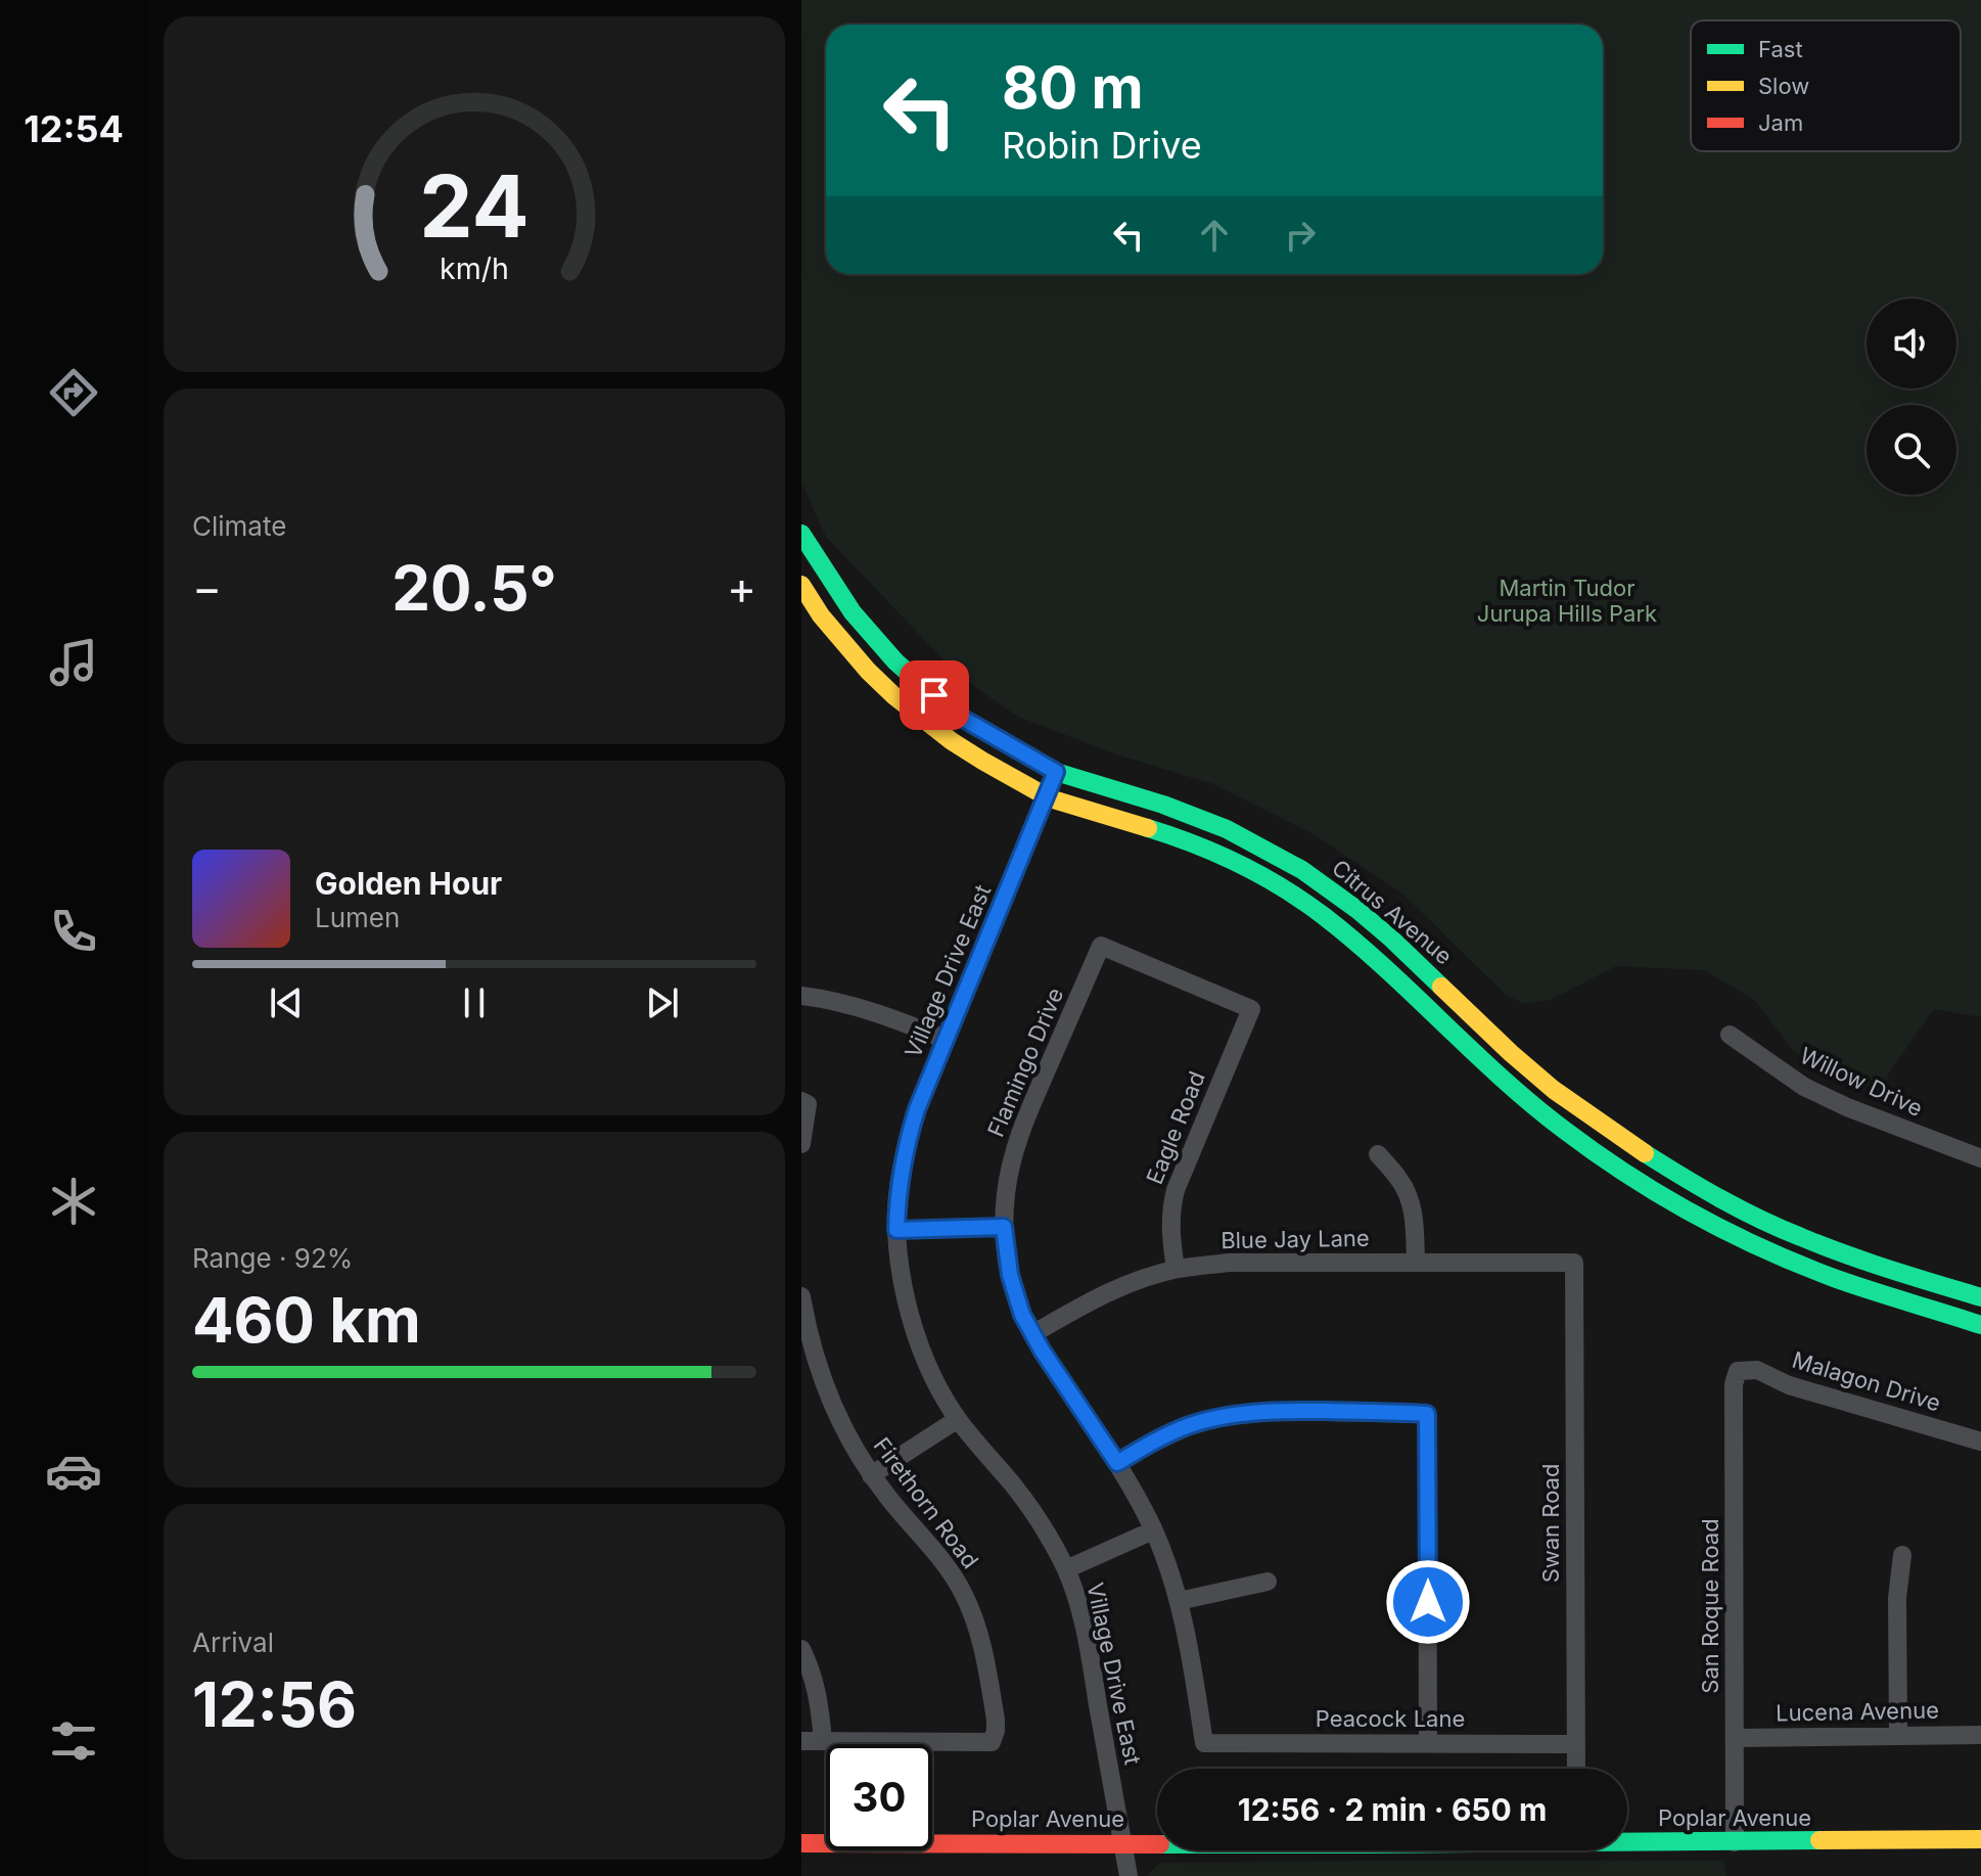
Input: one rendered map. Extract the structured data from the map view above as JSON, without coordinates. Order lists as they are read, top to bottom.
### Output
{
  "streets": {
    "street": [
      "Citrus Avenue",
      "Village Drive East",
      "Flamingo Drive",
      "Willow Drive",
      "Eagle Road",
      "Blue Jay Lane",
      "Malagon Drive",
      "Firethorn Road",
      "Swan Road",
      "San Roque Road",
      "Lucena Avenue",
      "Peacock Lane",
      "Poplar Avenue"
    ]
  },
  "crossings": [
    ["Citrus Avenue", "Village Drive East"],
    ["Village Drive East", "Poplar Avenue"],
    ["Flamingo Drive", "Eagle Road"],
    ["Flamingo Drive", "Blue Jay Lane"],
    ["Flamingo Drive", "Peacock Lane"],
    ["Eagle Road", "Blue Jay Lane"],
    ["Blue Jay Lane", "Swan Road"],
    ["Malagon Drive", "San Roque Road"],
    ["Swan Road", "Peacock Lane"],
    ["San Roque Road", "Lucena Avenue"],
    ["San Roque Road", "Poplar Avenue"]
  ],
  "parks": ["Martin Tudor Jurupa Hills Park"],
  "legend": ["Fast", "Slow", "Jam"],
  "page": {
    "tabs": "12:54",
    "turn": ["80 m", "Robin Drive"],
    "tile": [
      "Climate",
      ["Range · 92%", "460 km"],
      ["Arrival", "12:56"]
    ],
    "heat": ["−", "20.5°", "+"],
    "song": ["Golden Hour", "Lumen"],
    "limit": "30",
    "trip": "12:56 · 2 min · 650 m",
    "gauge": ["24", "km/h"]
  }
}
